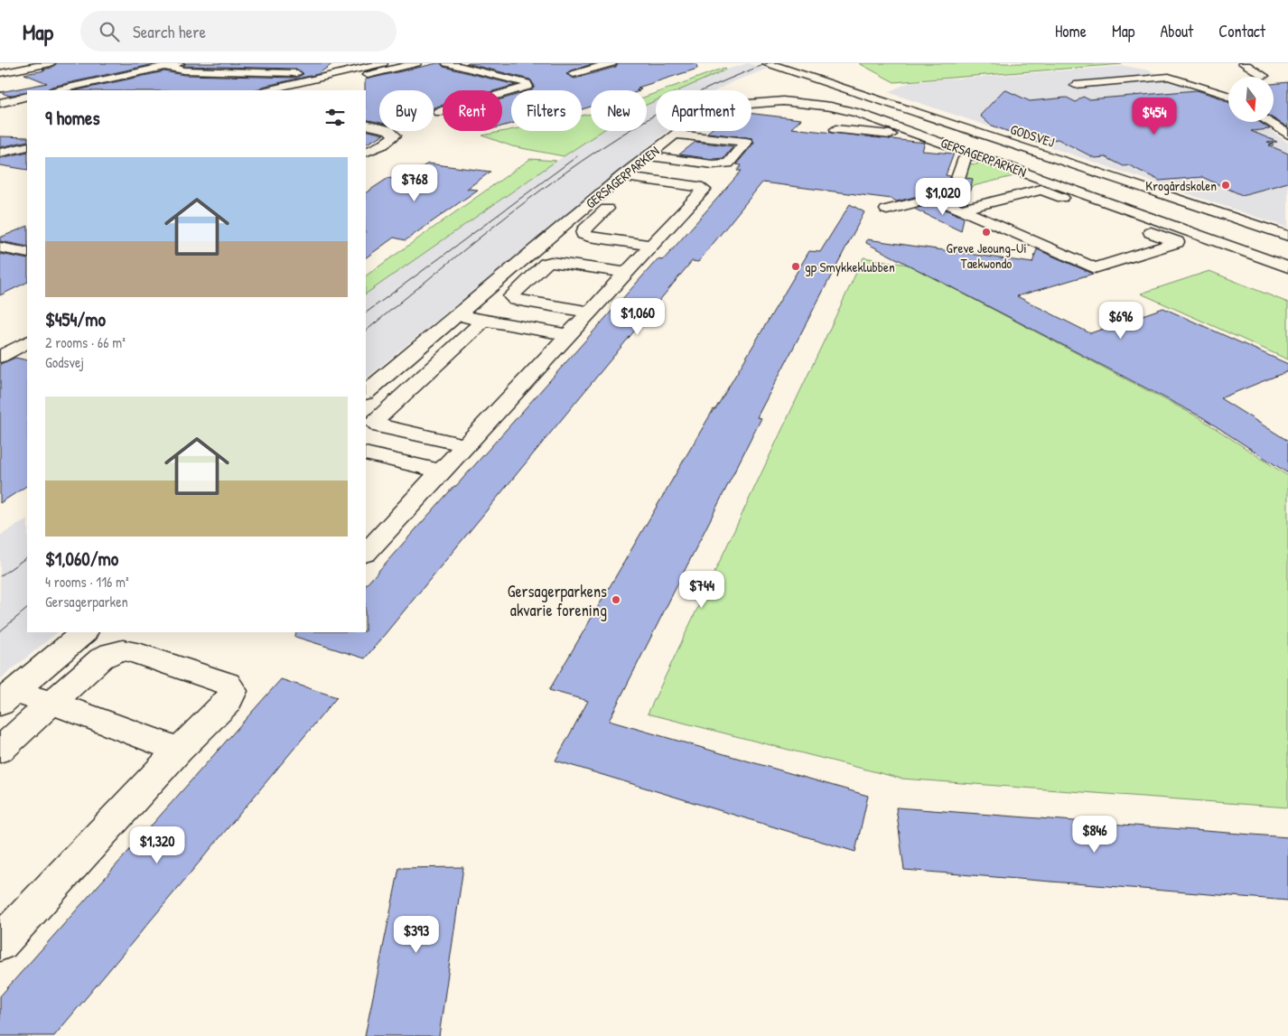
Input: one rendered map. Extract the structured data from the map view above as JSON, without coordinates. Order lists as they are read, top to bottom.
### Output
{
  "streets": {
    "street": ["GODSVEJ", "GERSAGERPARKEN"]
  },
  "places": [
    "Krogårdskolen",
    "Greve Jeoung-Ui Taekwondo",
    "gp Smykkeklubben",
    "Gersagerparkens akvarie forening"
  ],
  "north": "bottom",
  "page": {
    "header": "Map",
    "search": "Search here",
    "nav": [
      "Home",
      "Map",
      "About",
      "Contact"
    ],
    "chip": [
      "Buy",
      "Rent",
      "Filters",
      "New",
      "Apartment"
    ],
    "heading": "9 homes",
    "price": [
      "$454",
      "$768",
      "$1,020",
      "$1,060",
      "$696",
      "$744",
      "$846",
      "$1,320",
      "$393"
    ],
    "list": [
      {
        "name": "$454/mo",
        "note": "2 rooms · 66 m² · Godsvej"
      },
      {
        "name": "$1,060/mo",
        "note": "4 rooms · 116 m² · Gersagerparken"
      }
    ]
  }
}
